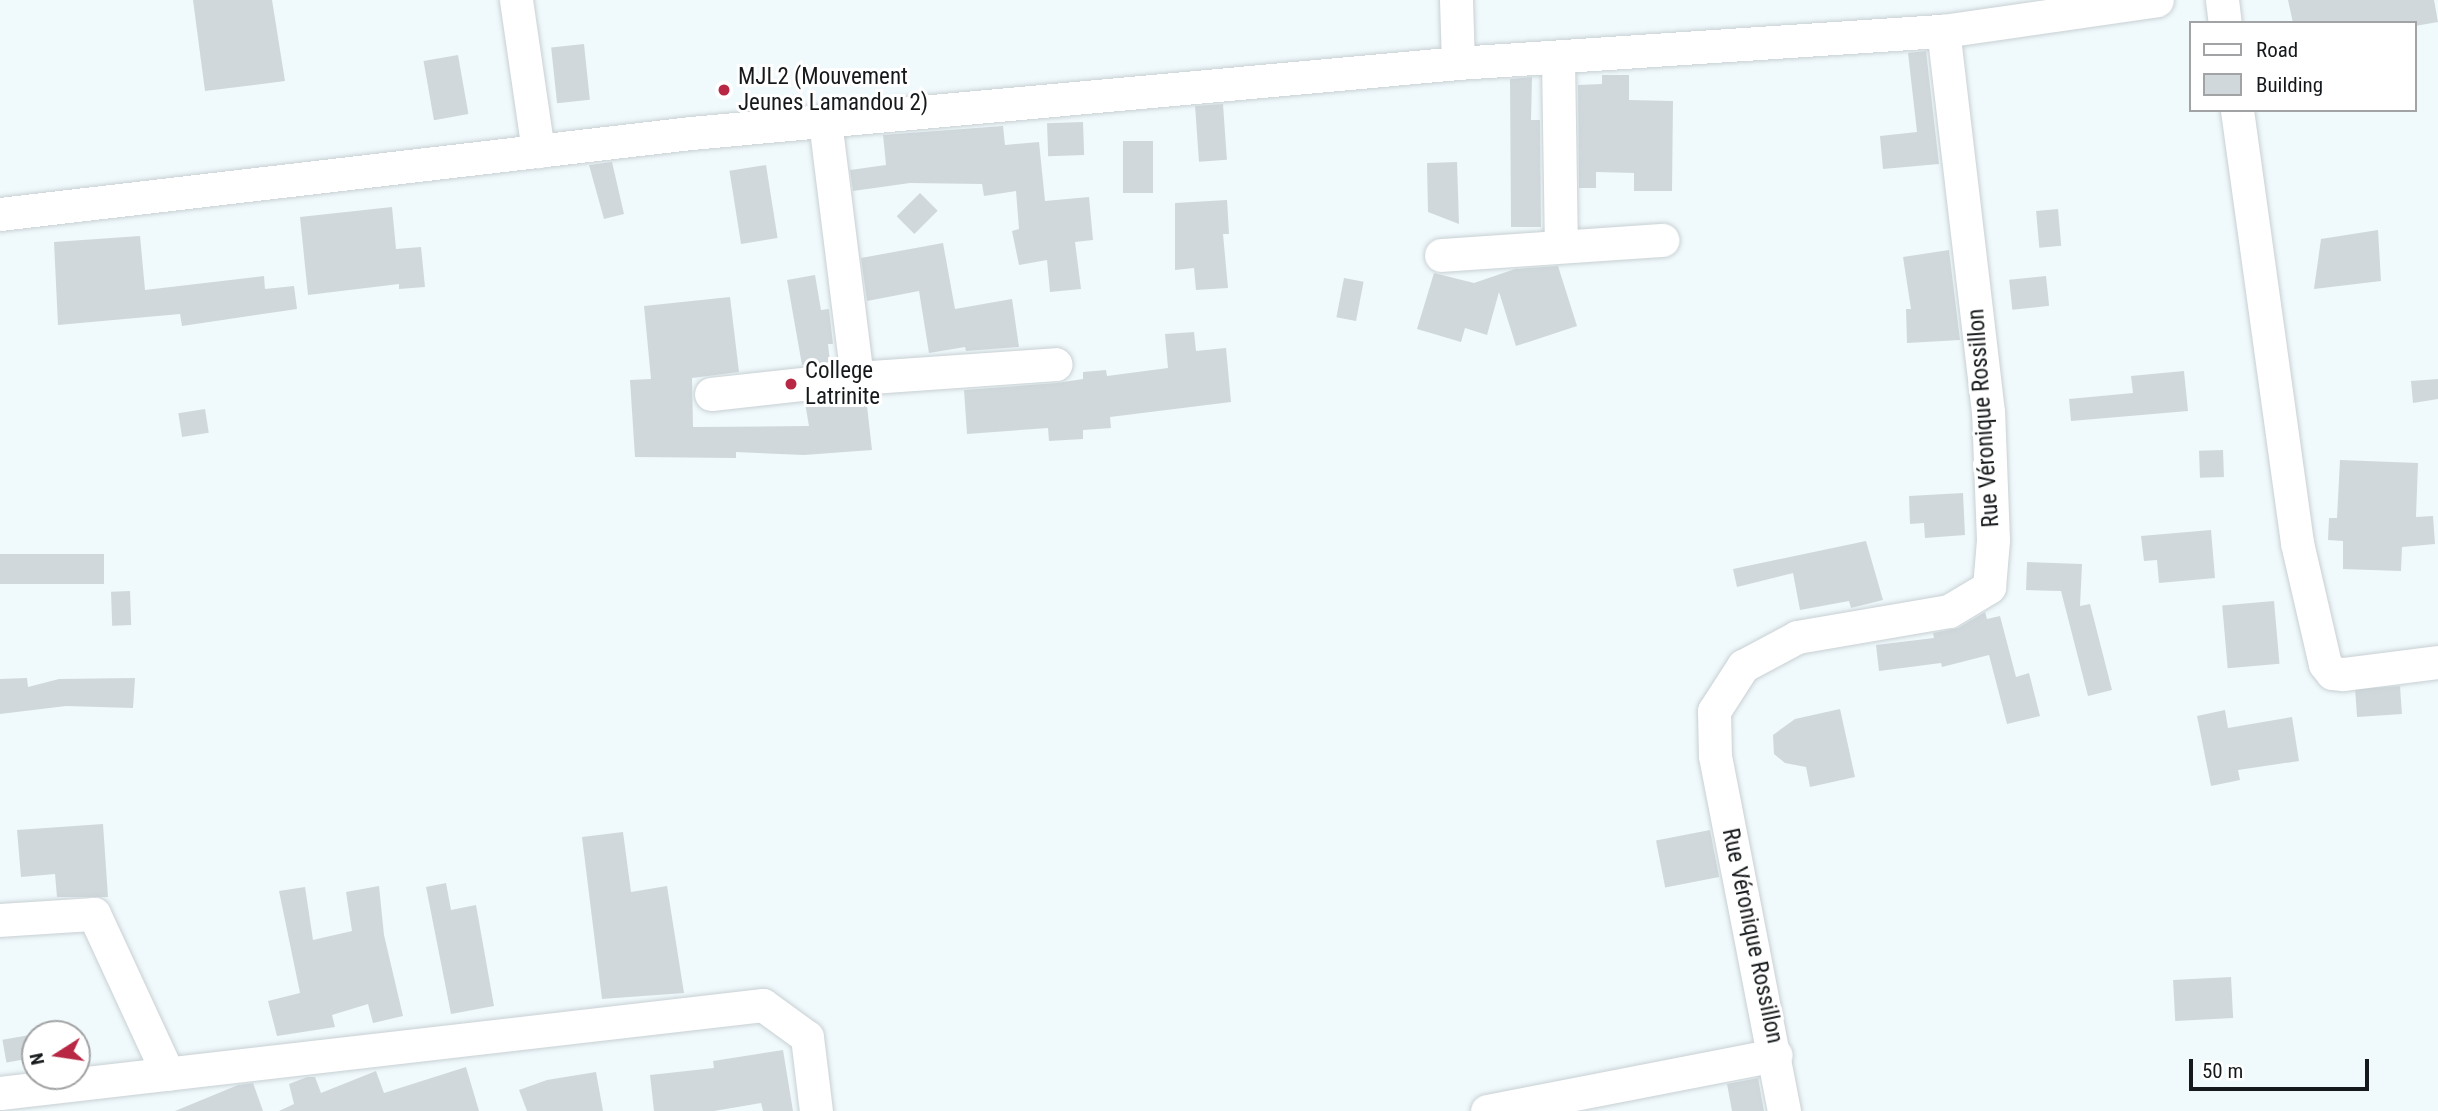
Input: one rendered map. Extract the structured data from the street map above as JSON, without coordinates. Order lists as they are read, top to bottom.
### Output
{
  "streets": {
    "street": ["Rue Véronique Rossillon"]
  },
  "places": ["MJL2 (Mouvement Jeunes Lamandou 2)", "College Latrinite"],
  "legend": ["Road", "Building"],
  "scale_bar": "50 m",
  "north": "left"
}
